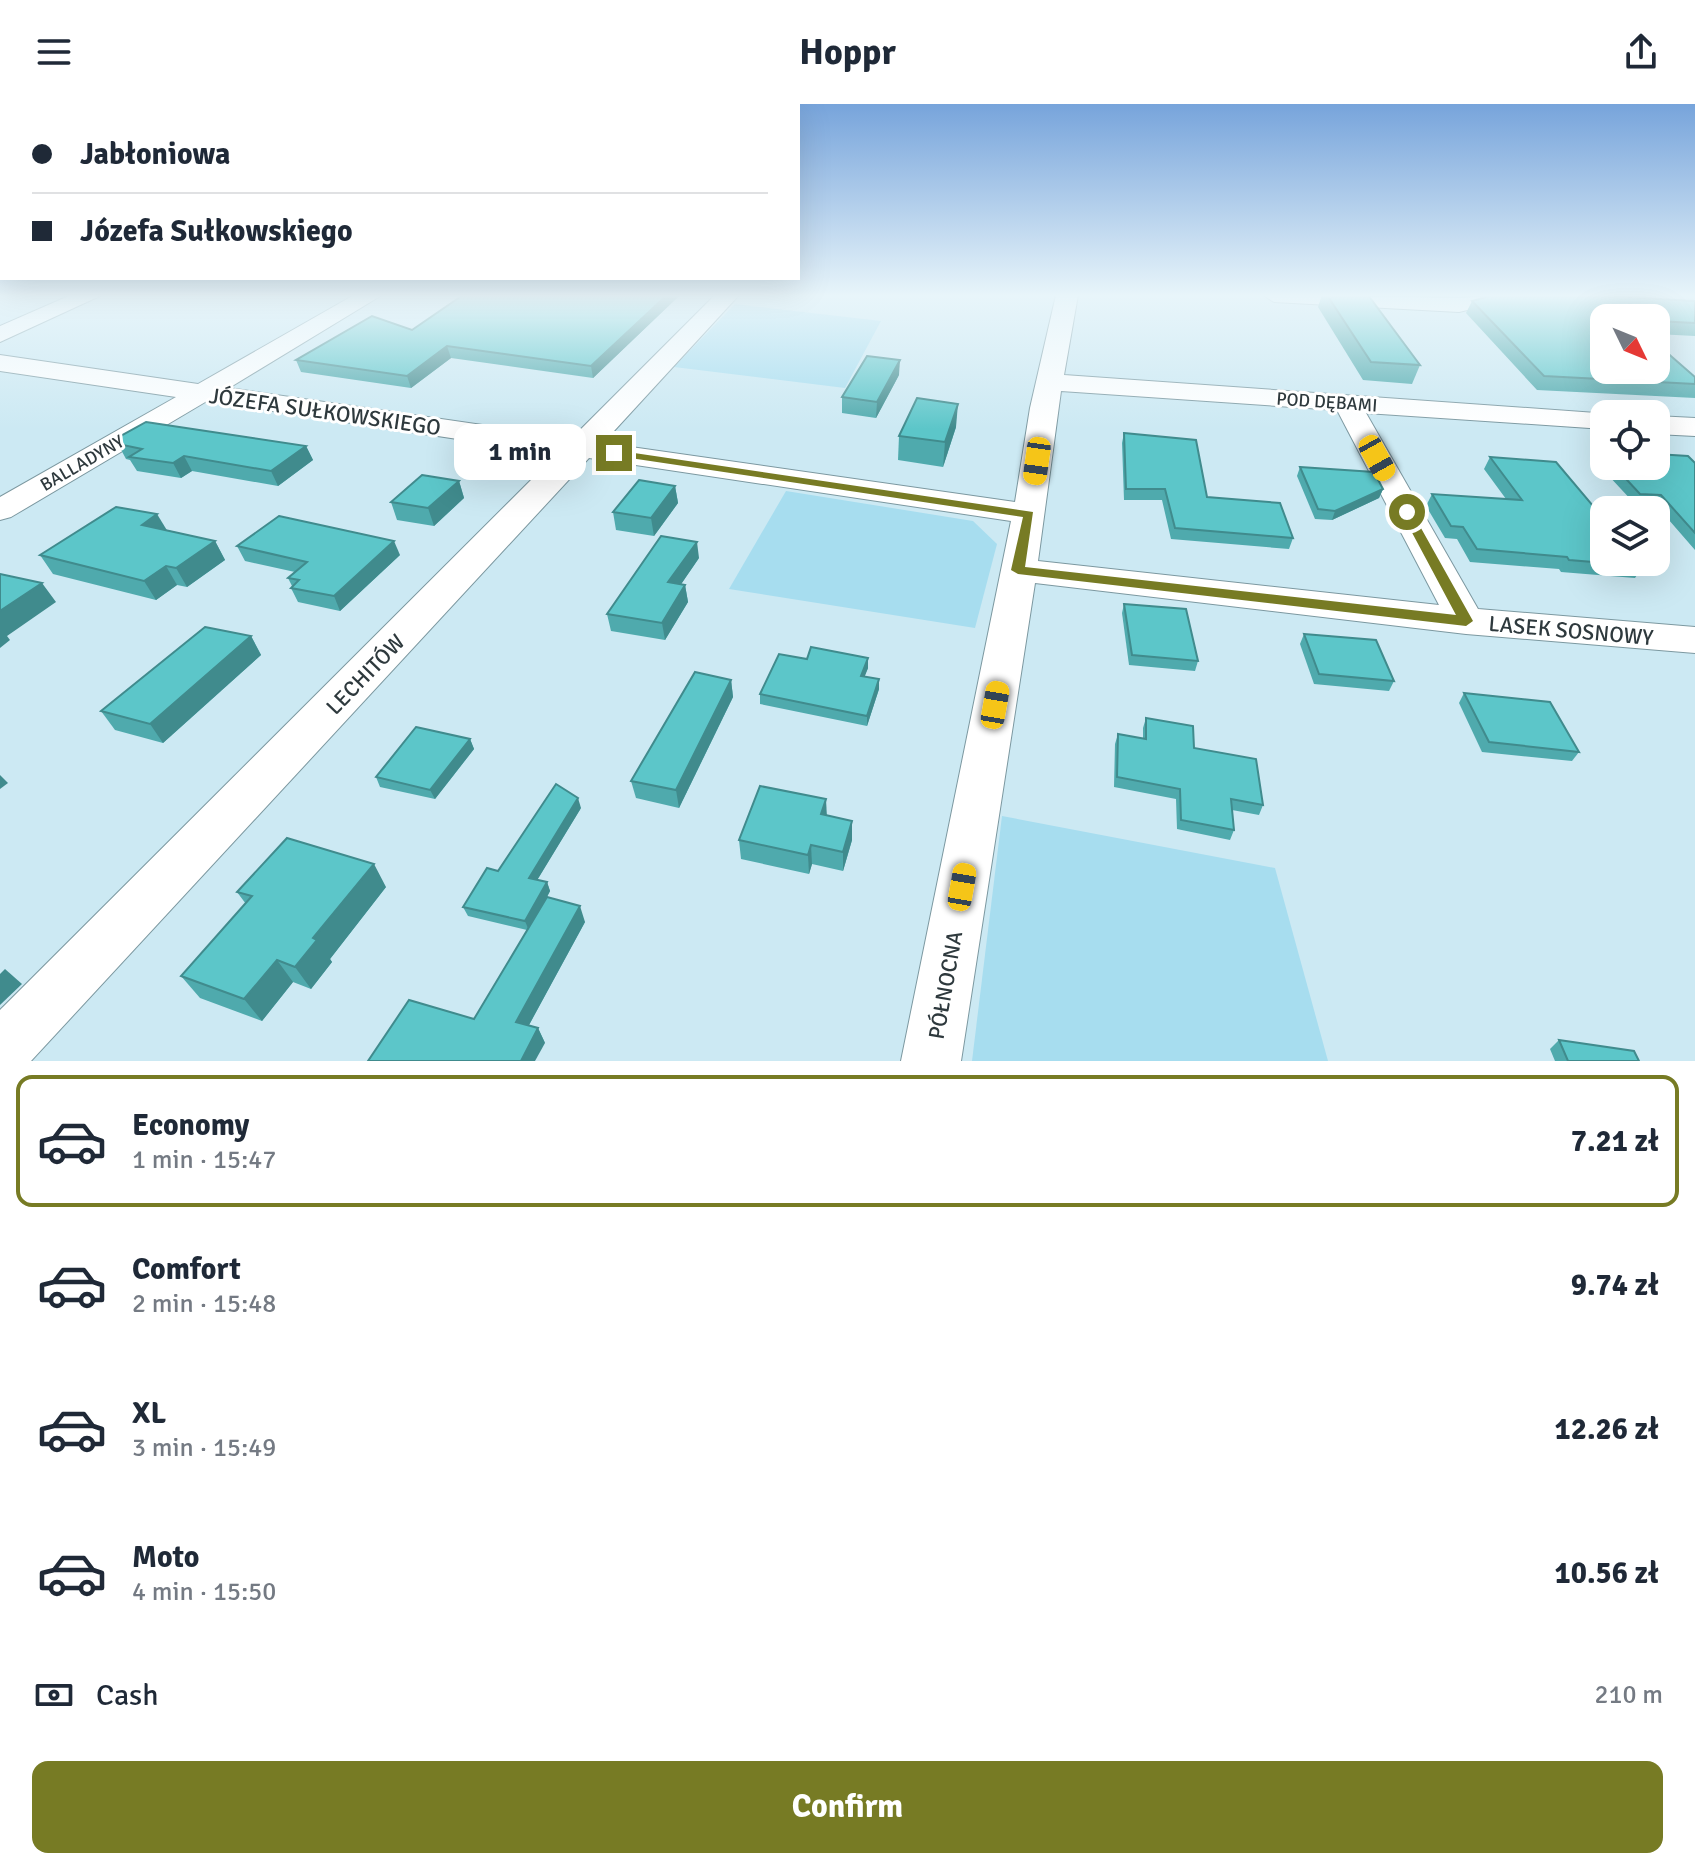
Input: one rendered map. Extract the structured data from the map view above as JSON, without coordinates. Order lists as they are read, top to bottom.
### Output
{
  "streets": {
    "street": [
      "POD DĘBAMI",
      "JÓZEFA SUŁKOWSKIEGO",
      "BALLADYNY",
      "LASEK SOSNOWY",
      "LECHITÓW",
      "PÓŁNOCNA"
    ]
  },
  "crossings": [
    ["POD DĘBAMI", "PÓŁNOCNA"],
    ["JÓZEFA SUŁKOWSKIEGO", "BALLADYNY"],
    ["JÓZEFA SUŁKOWSKIEGO", "LECHITÓW"],
    ["JÓZEFA SUŁKOWSKIEGO", "PÓŁNOCNA"],
    ["LASEK SOSNOWY", "PÓŁNOCNA"]
  ],
  "north": "bottom right",
  "page": {
    "header": "Hoppr",
    "banner": ["Jabłoniowa", "Józefa Sułkowskiego"],
    "bubble": "1 min",
    "list": [
      {
        "name": "Economy",
        "note": "1 min · 15:47",
        "value": "7.21 zł"
      },
      {
        "name": "Comfort",
        "note": "2 min · 15:48",
        "value": "9.74 zł"
      },
      {
        "name": "XL",
        "note": "3 min · 15:49",
        "value": "12.26 zł"
      },
      {
        "name": "Moto",
        "note": "4 min · 15:50",
        "value": "10.56 zł"
      }
    ],
    "pay": ["Cash", "210 m"],
    "buttons": "Confirm"
  }
}
